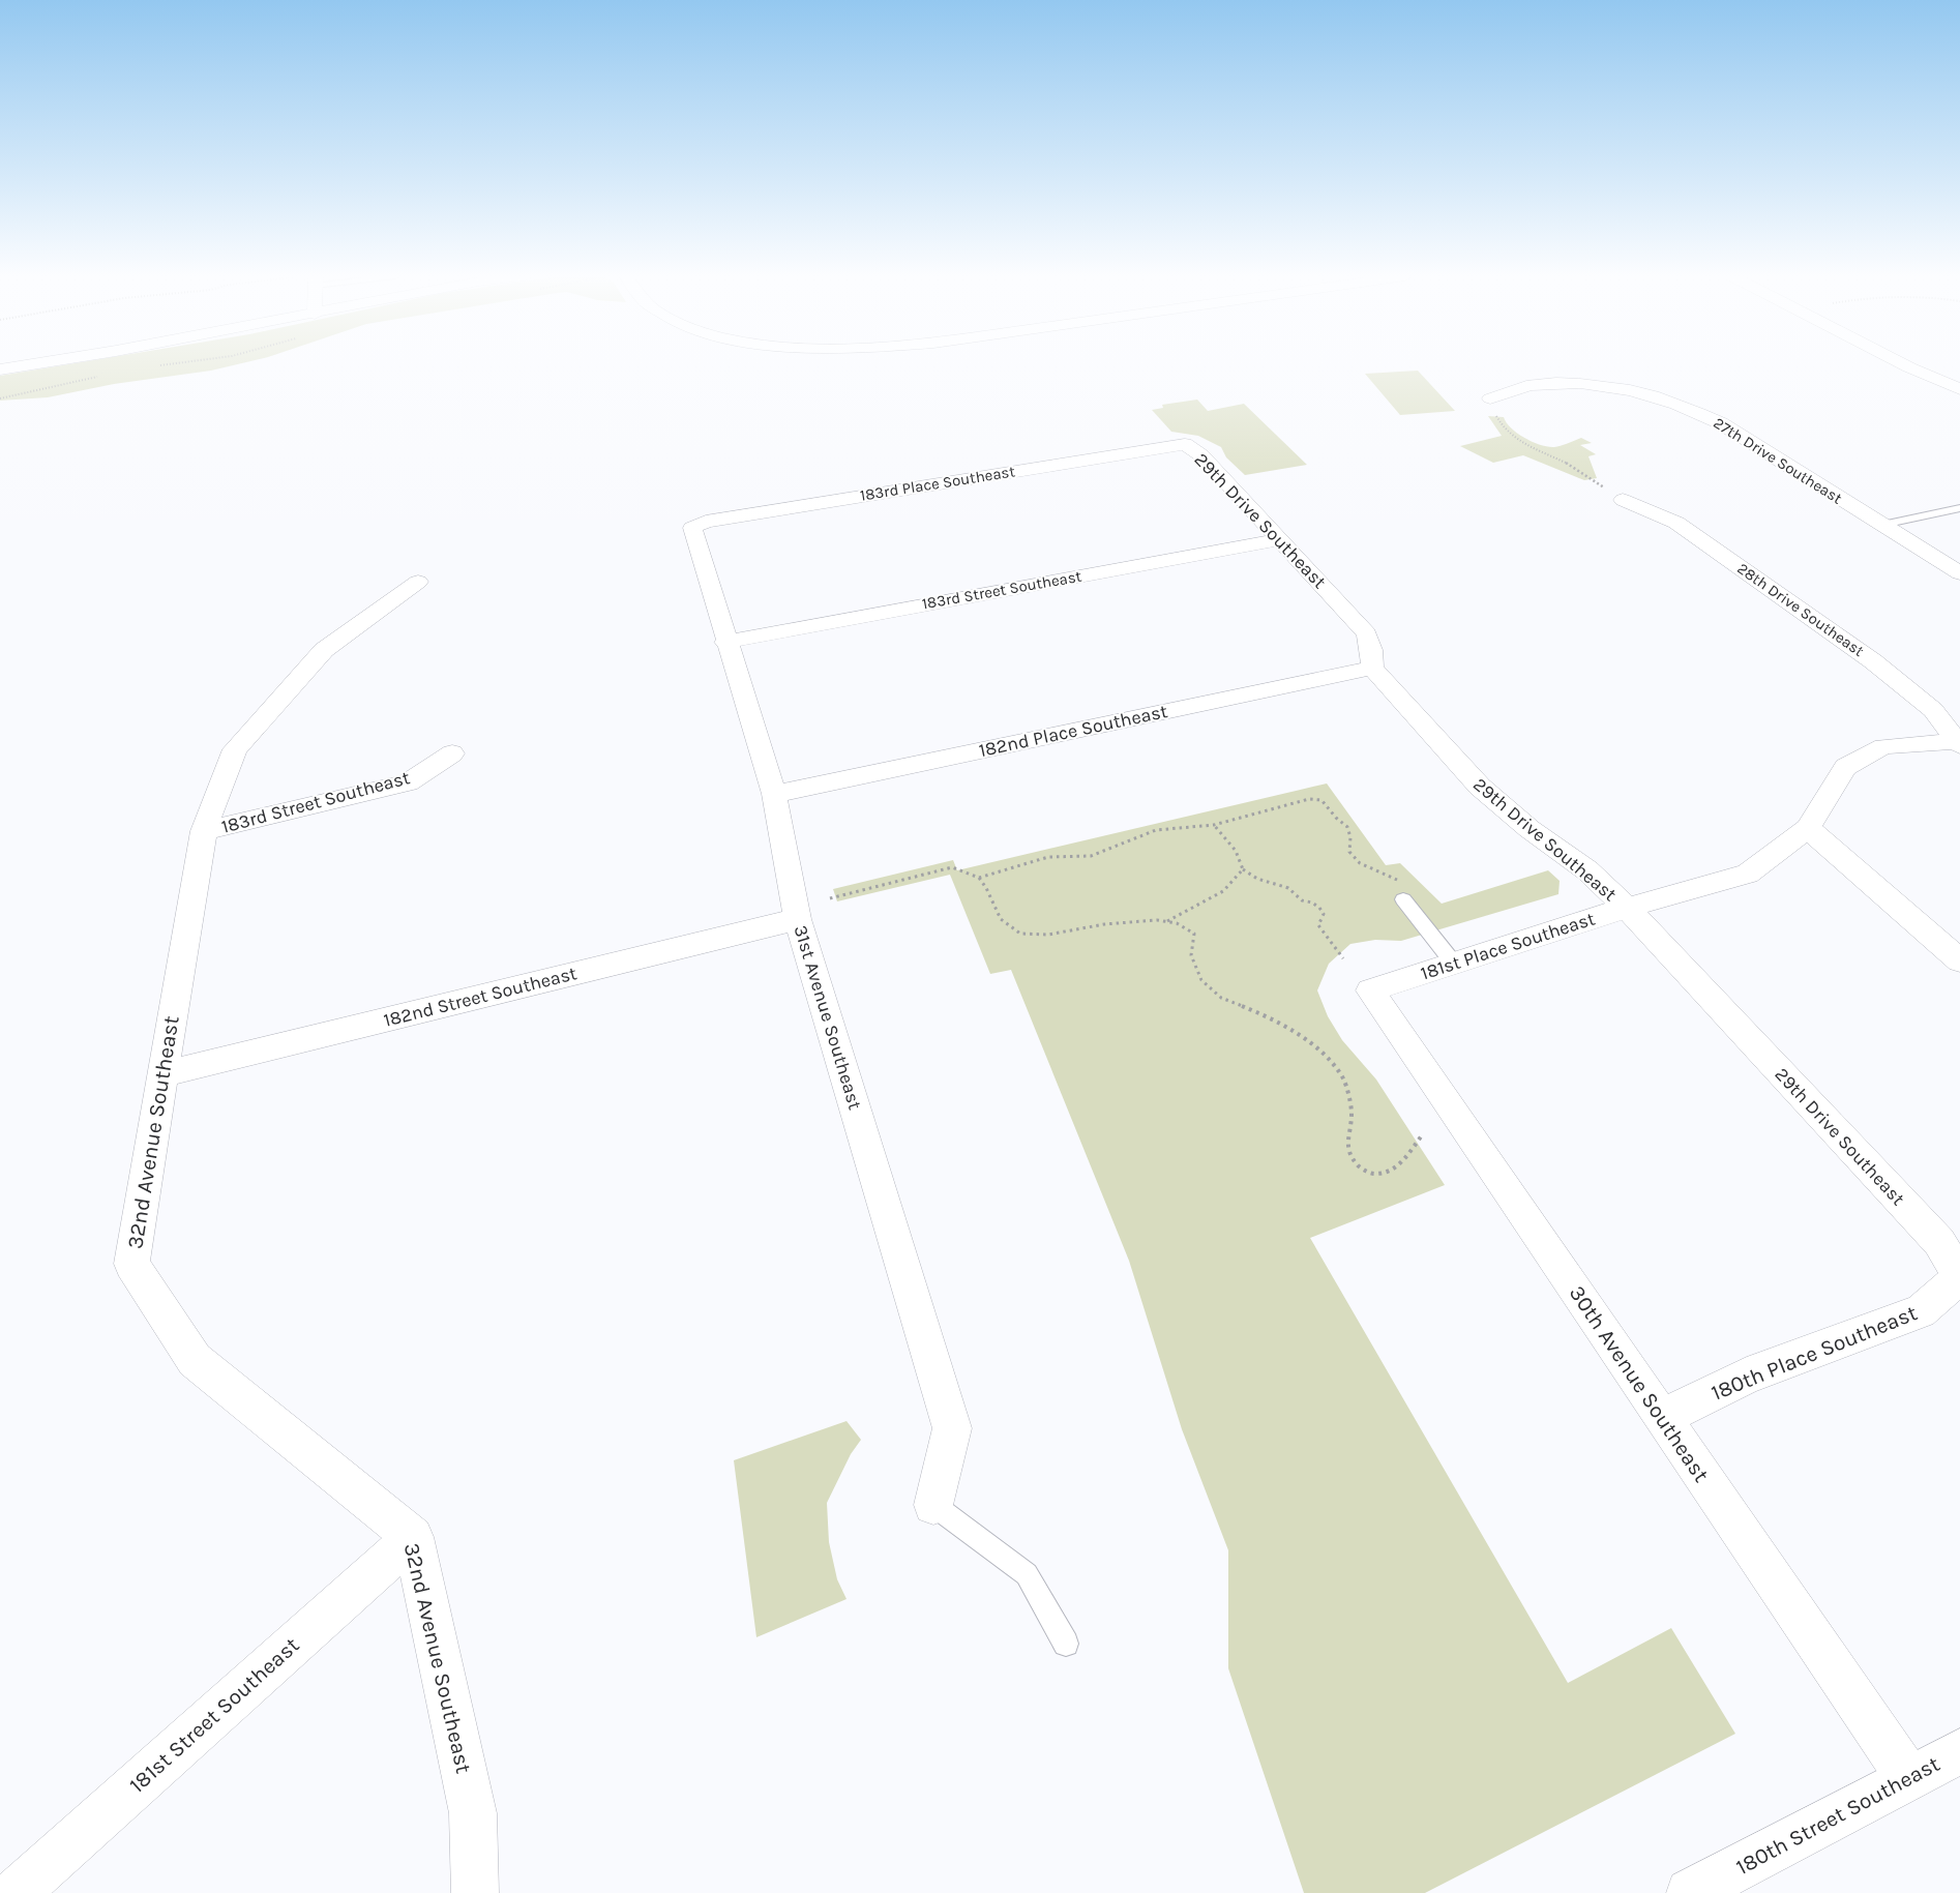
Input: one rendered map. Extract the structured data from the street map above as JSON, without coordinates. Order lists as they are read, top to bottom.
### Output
{
  "streets": {
    "street": [
      "27th Drive Southeast",
      "183rd Place Southeast",
      "29th Drive Southeast",
      "183rd Street Southeast",
      "28th Drive Southeast",
      "182nd Place Southeast",
      "181st Place Southeast",
      "182nd Street Southeast",
      "31st Avenue Southeast",
      "32nd Avenue Southeast",
      "180th Place Southeast",
      "30th Avenue Southeast",
      "181st Street Southeast",
      "180th Street Southeast"
    ]
  },
  "crossings": [
    ["183rd Place Southeast", "29th Drive Southeast"],
    ["183rd Place Southeast", "31st Avenue Southeast"],
    ["29th Drive Southeast", "183rd Street Southeast"],
    ["29th Drive Southeast", "182nd Place Southeast"],
    ["29th Drive Southeast", "181st Place Southeast"],
    ["29th Drive Southeast", "180th Place Southeast"],
    ["183rd Street Southeast", "31st Avenue Southeast"],
    ["183rd Street Southeast", "32nd Avenue Southeast"],
    ["28th Drive Southeast", "181st Place Southeast"],
    ["182nd Place Southeast", "31st Avenue Southeast"],
    ["181st Place Southeast", "30th Avenue Southeast"],
    ["182nd Street Southeast", "31st Avenue Southeast"],
    ["182nd Street Southeast", "32nd Avenue Southeast"],
    ["32nd Avenue Southeast", "181st Street Southeast"],
    ["180th Place Southeast", "30th Avenue Southeast"],
    ["30th Avenue Southeast", "180th Street Southeast"]
  ]
}
